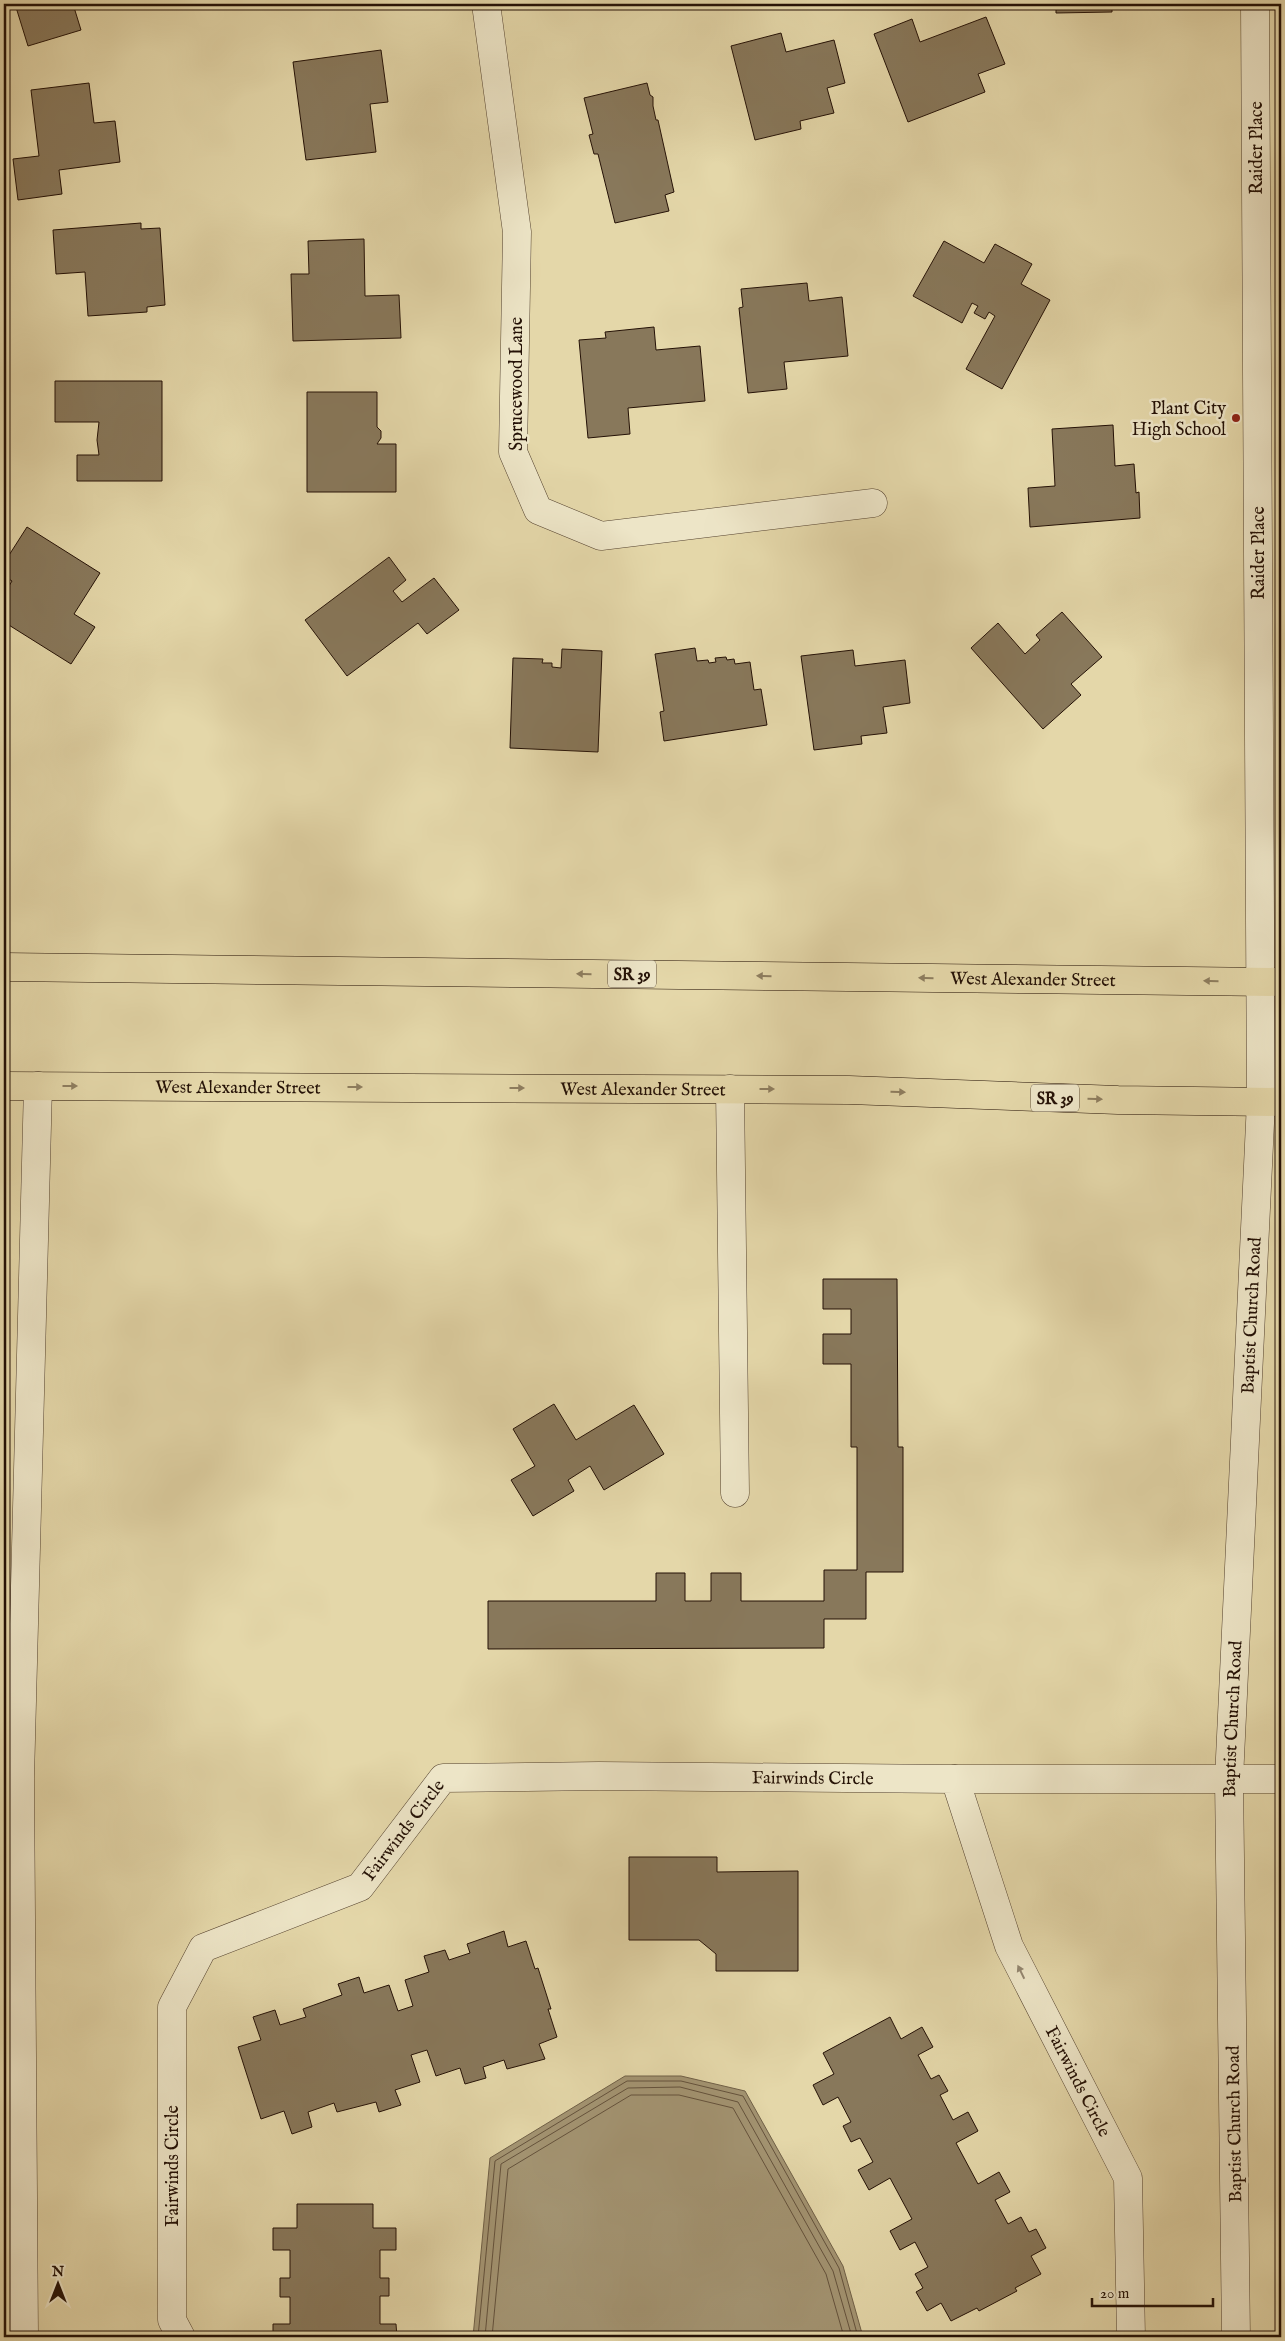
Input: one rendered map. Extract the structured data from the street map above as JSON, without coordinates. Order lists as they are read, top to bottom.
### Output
{
  "streets": {
    "main road": ["SR 39", "West Alexander Street"],
    "street": [
      "Raider Place",
      "Sprucewood Lane",
      "Baptist Church Road",
      "Fairwinds Circle"
    ]
  },
  "crossings": [
    ["Raider Place", "West Alexander Street"],
    ["Raider Place", "Baptist Church Road"],
    ["West Alexander Street", "Baptist Church Road"],
    ["Baptist Church Road", "Fairwinds Circle"]
  ],
  "places": ["Plant City High School"],
  "scale_bar": "20 m",
  "north": "top"
}
